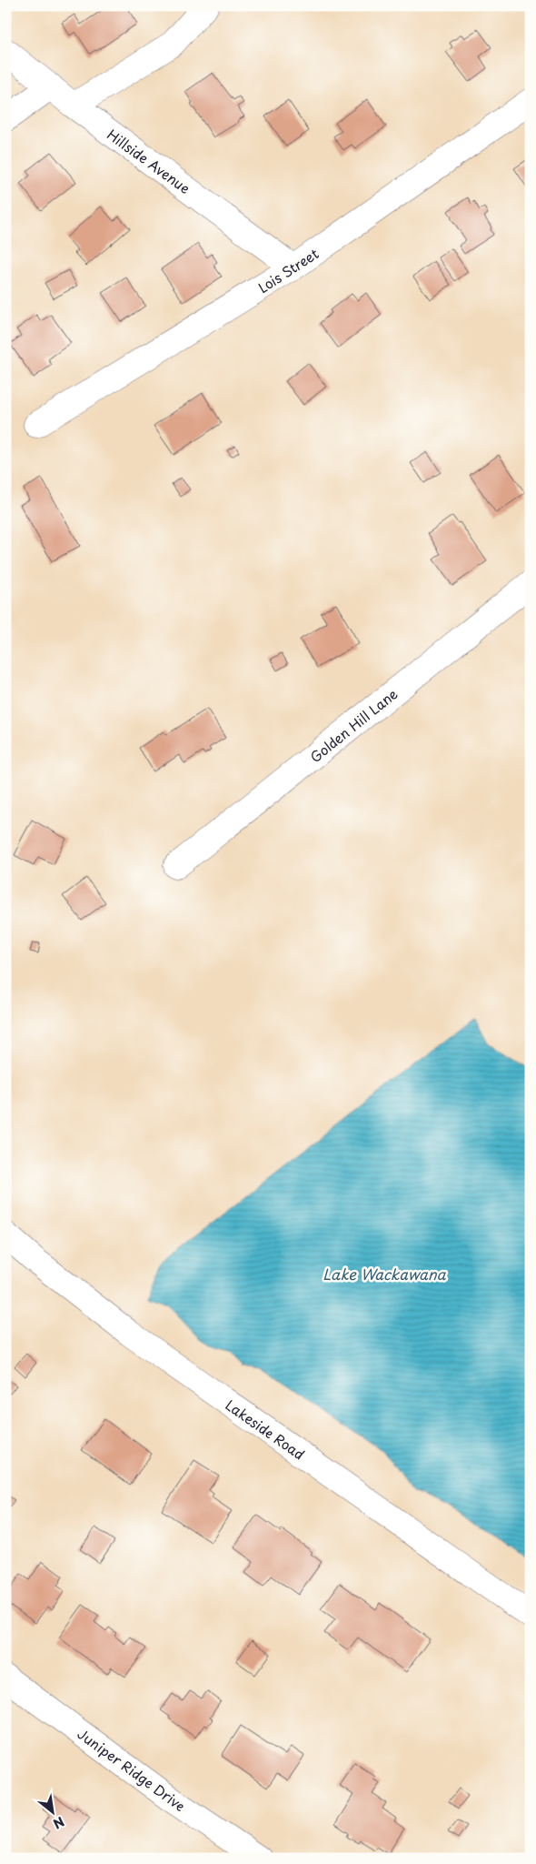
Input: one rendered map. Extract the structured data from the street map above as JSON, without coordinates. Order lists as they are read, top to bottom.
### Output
{
  "streets": {
    "street": [
      "Hillside Avenue",
      "Lois Street",
      "Golden Hill Lane",
      "Lakeside Road",
      "Juniper Ridge Drive"
    ]
  },
  "crossings": [
    ["Hillside Avenue", "Lois Street"]
  ],
  "water": ["Lake Wackawana"],
  "north": "bottom right"
}
